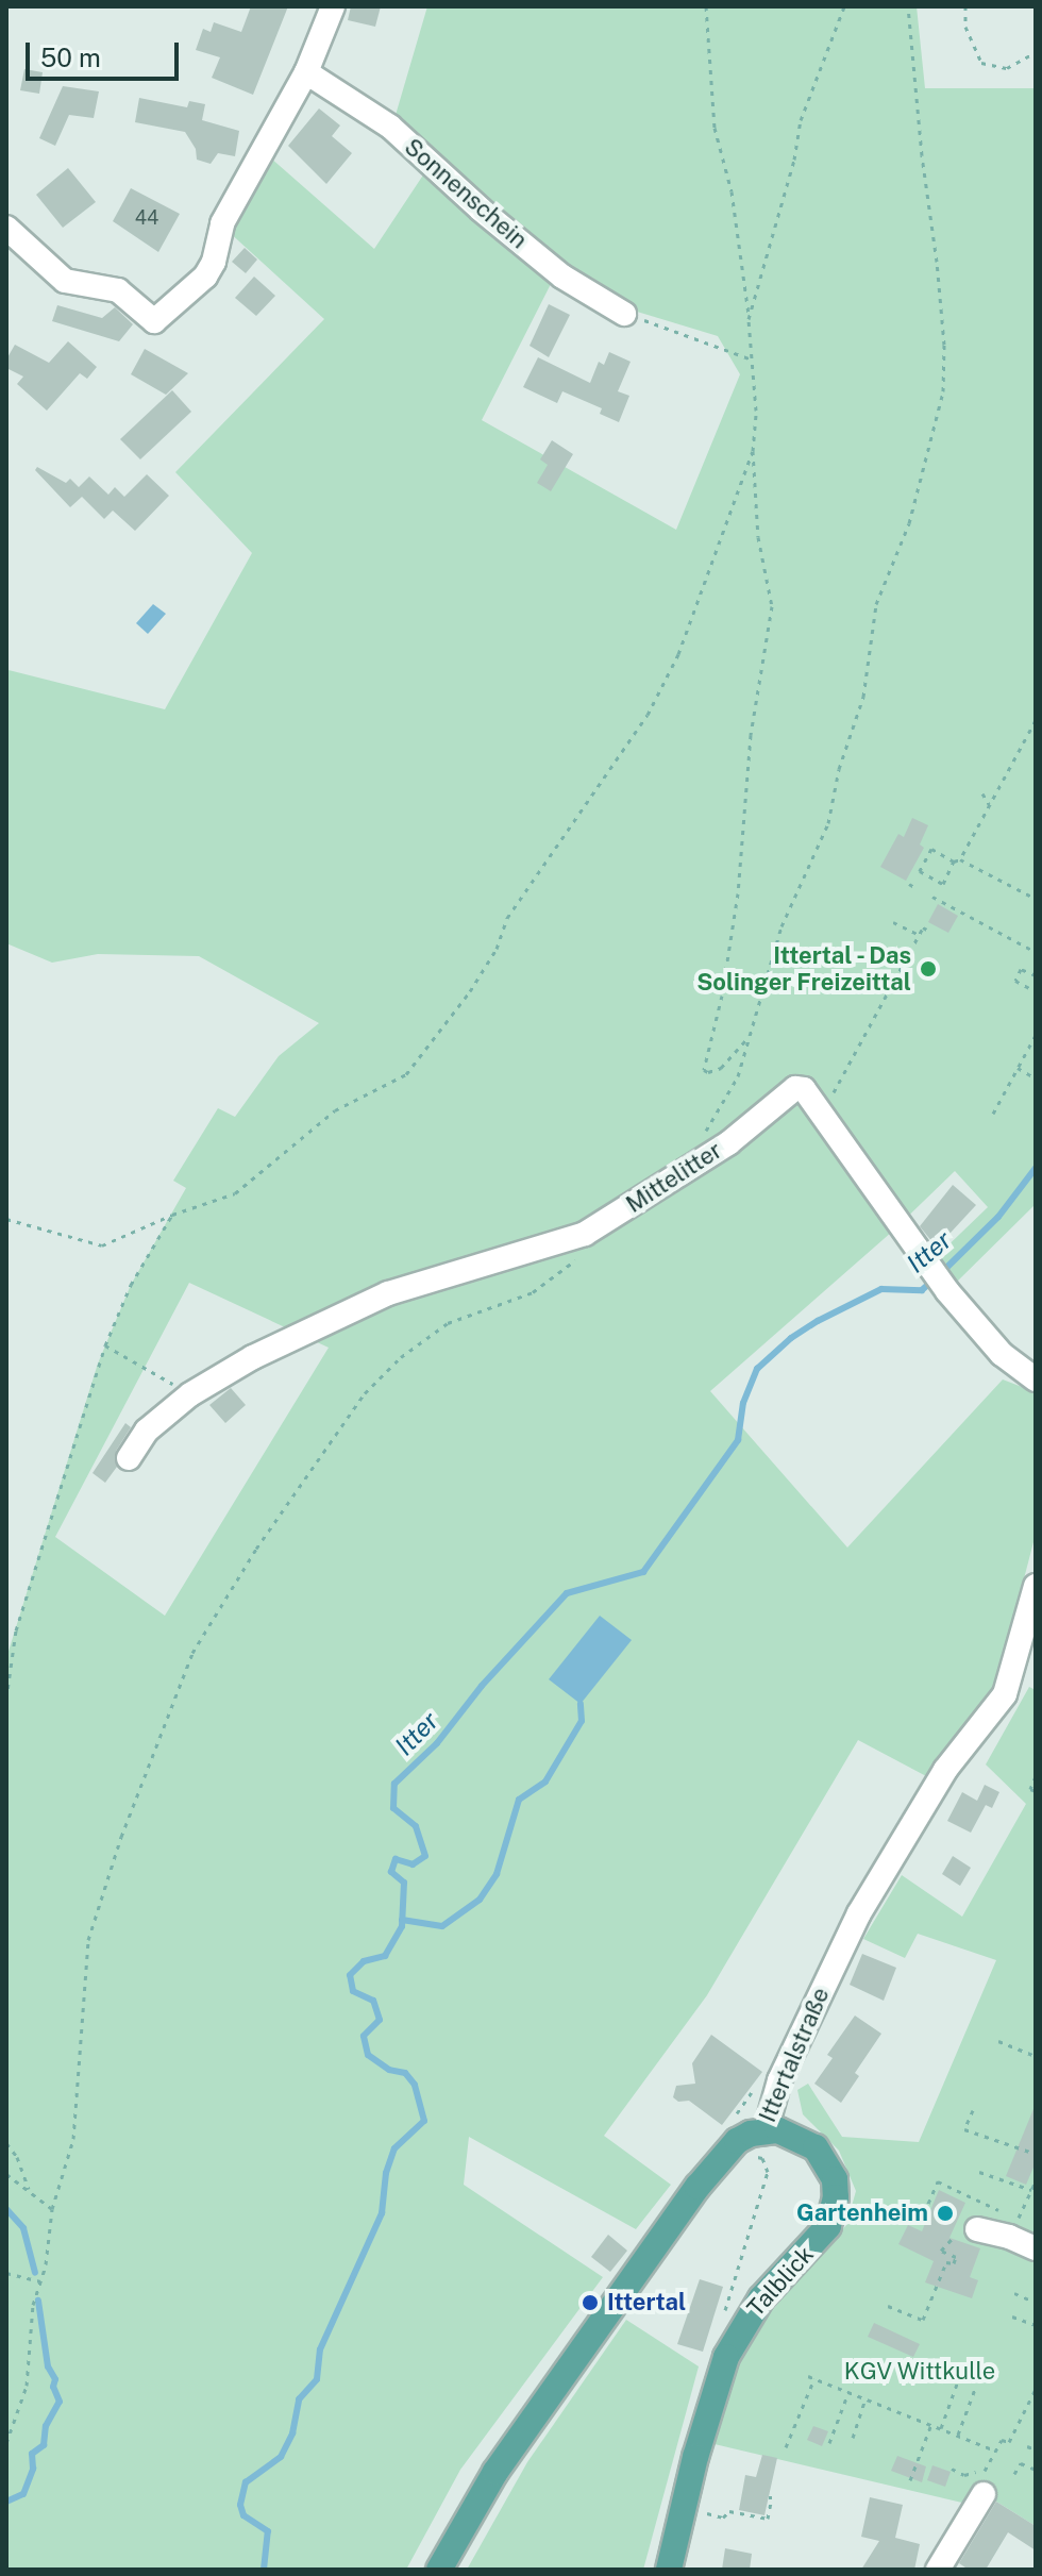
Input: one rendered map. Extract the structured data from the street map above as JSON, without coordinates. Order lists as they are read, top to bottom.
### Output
{
  "streets": {
    "main road": ["Ittertalstraße", "Talblick"],
    "street": ["Sonnenschein", "Mittelitter"]
  },
  "crossings": [
    ["Ittertalstraße", "Talblick"]
  ],
  "water": ["Itter"],
  "parks": ["KGV Wittkulle"],
  "places": ["Ittertal - Das Solinger Freizeittal", "Gartenheim", "Ittertal"],
  "house_numbers": ["44"],
  "scale_bar": "50 m"
}
